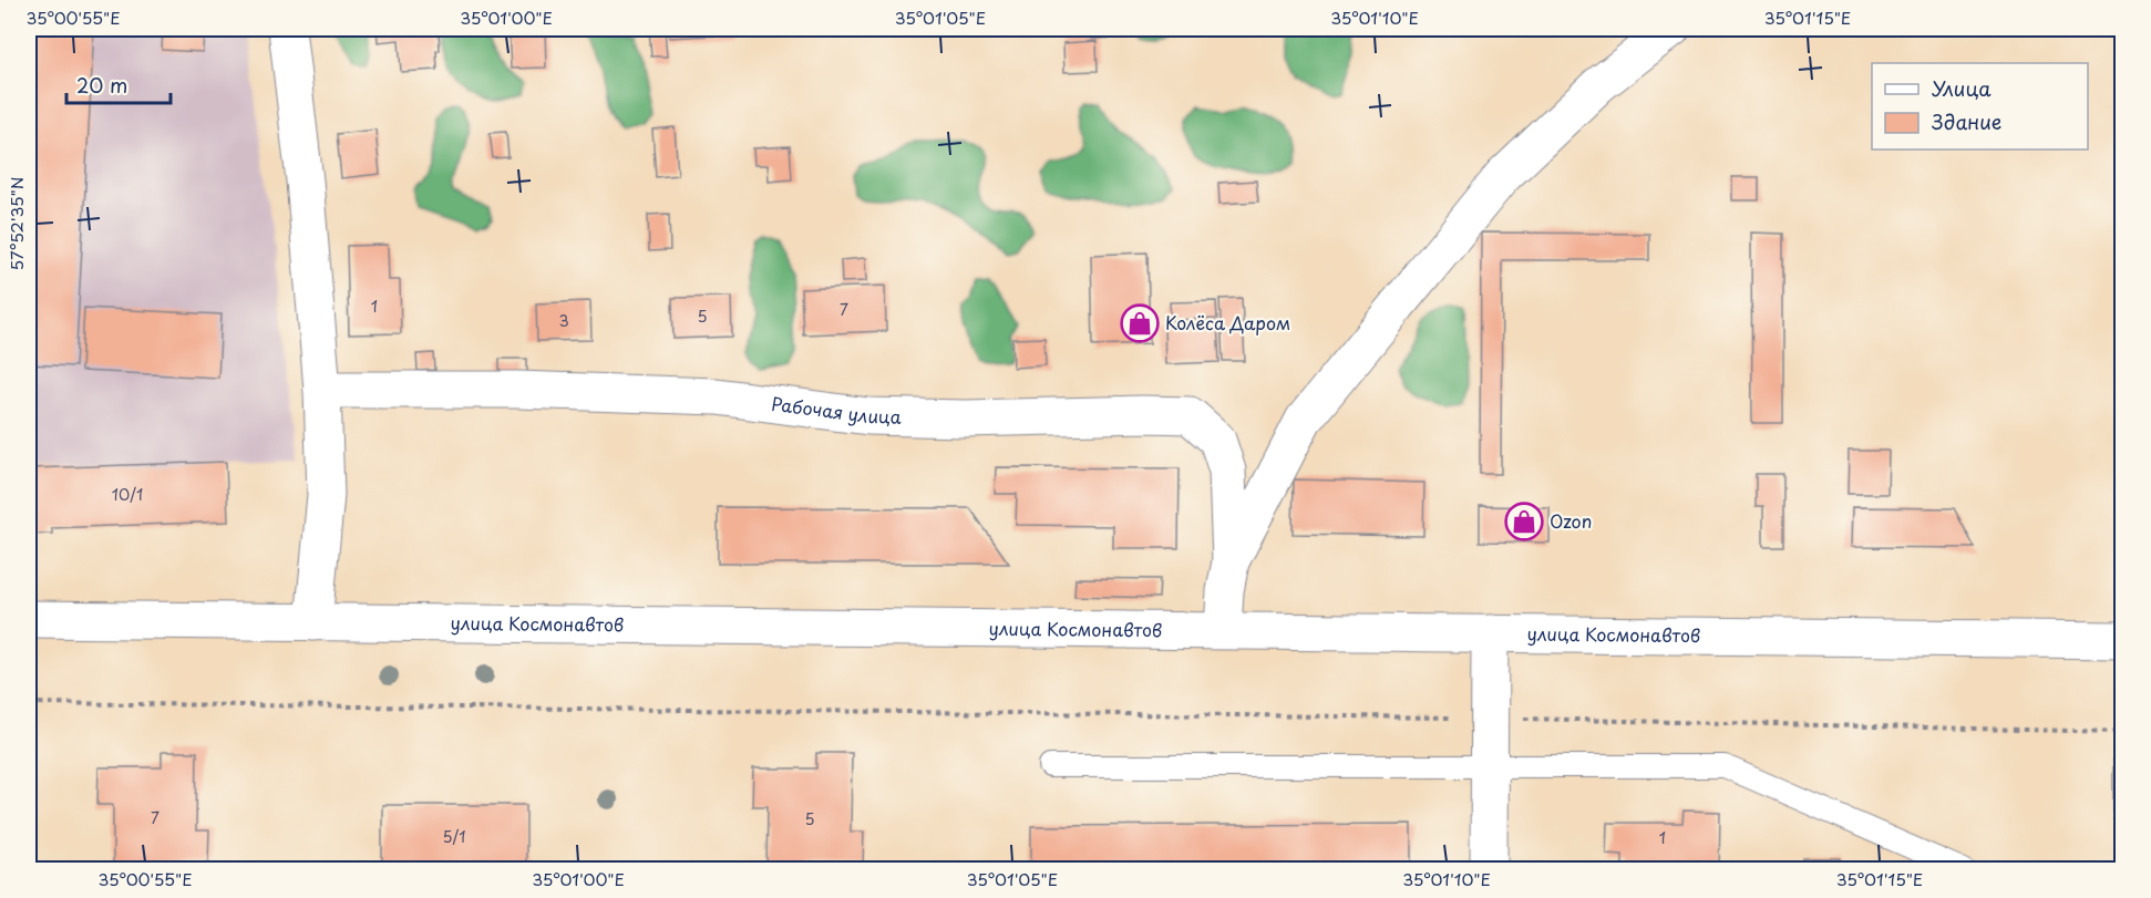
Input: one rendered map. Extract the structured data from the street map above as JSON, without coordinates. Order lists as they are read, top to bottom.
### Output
{
  "streets": {
    "street": ["Рабочая улица", "улица Космонавтов"]
  },
  "places": {
    "shop": ["Колёса Даром", "Ozon"]
  },
  "house_numbers": [
    "1",
    "7",
    "5",
    "3",
    "10/1",
    "7",
    "5",
    "5/1",
    "1"
  ],
  "legend": ["Улица", "Здание"],
  "scale_bar": "20 m",
  "coordinates": [
    "35°00'55\"E",
    "35°01'00\"E",
    "35°01'05\"E",
    "35°01'10\"E",
    "35°01'15\"E",
    "57°52'35\"N"
  ]
}
